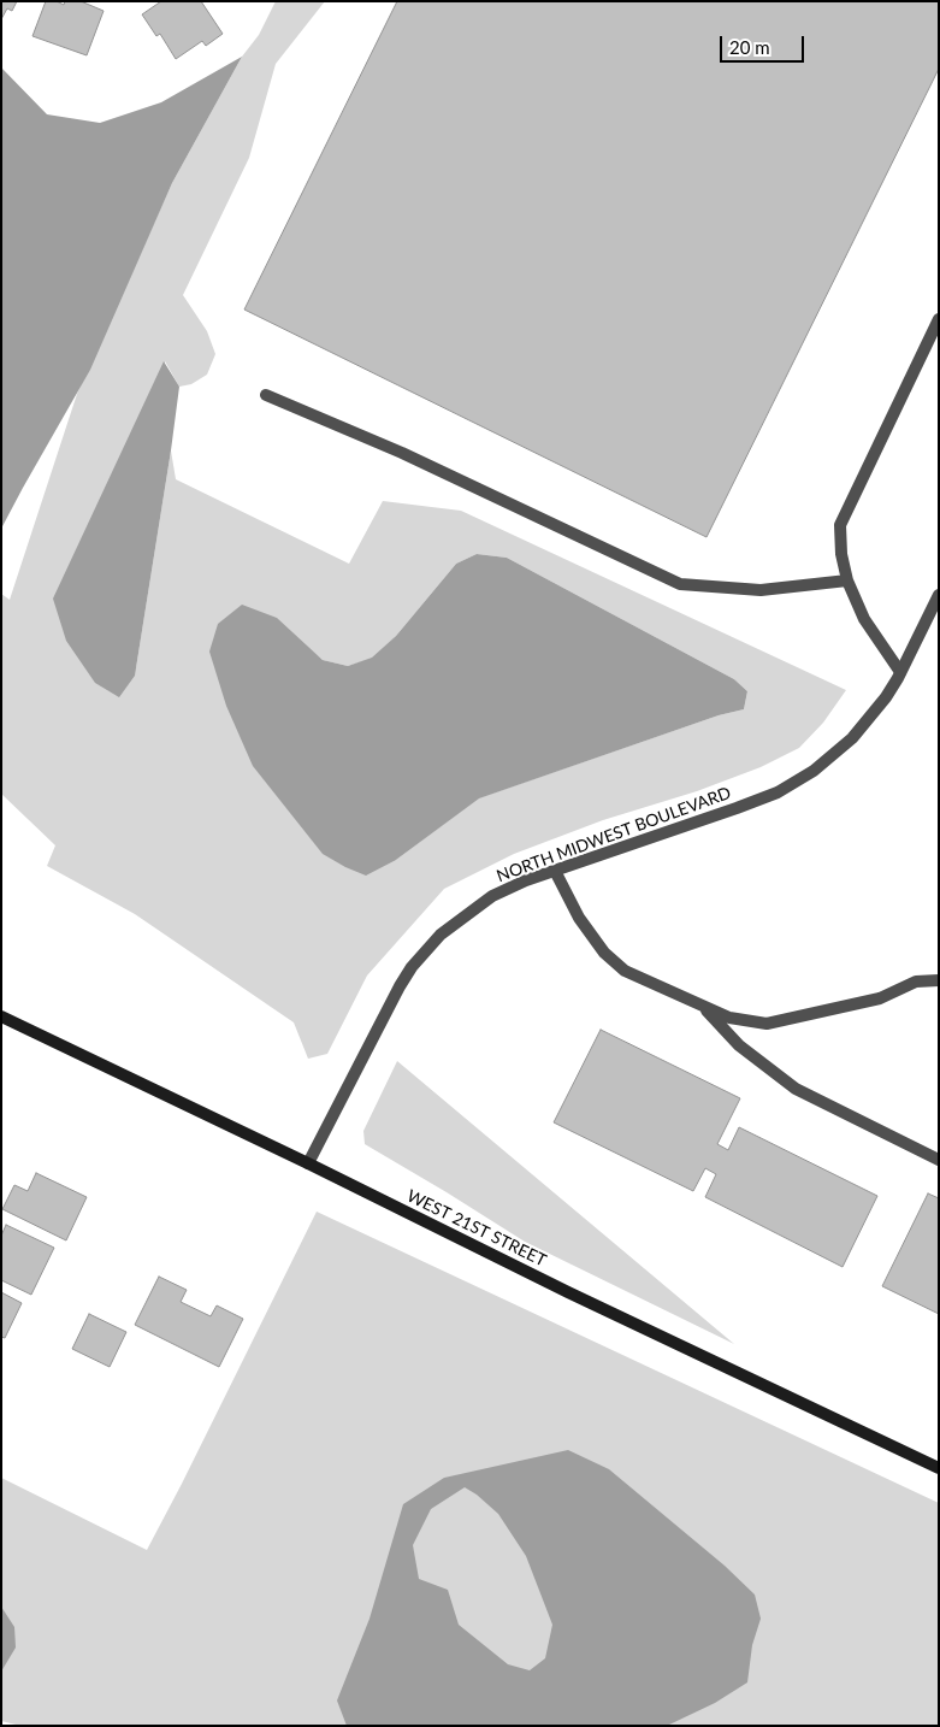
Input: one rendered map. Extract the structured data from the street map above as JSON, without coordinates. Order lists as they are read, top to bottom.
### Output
{
  "streets": {
    "street": ["NORTH MIDWEST BOULEVARD", "WEST 21ST STREET"]
  },
  "crossings": [
    ["NORTH MIDWEST BOULEVARD", "WEST 21ST STREET"]
  ],
  "scale_bar": "20 m"
}
